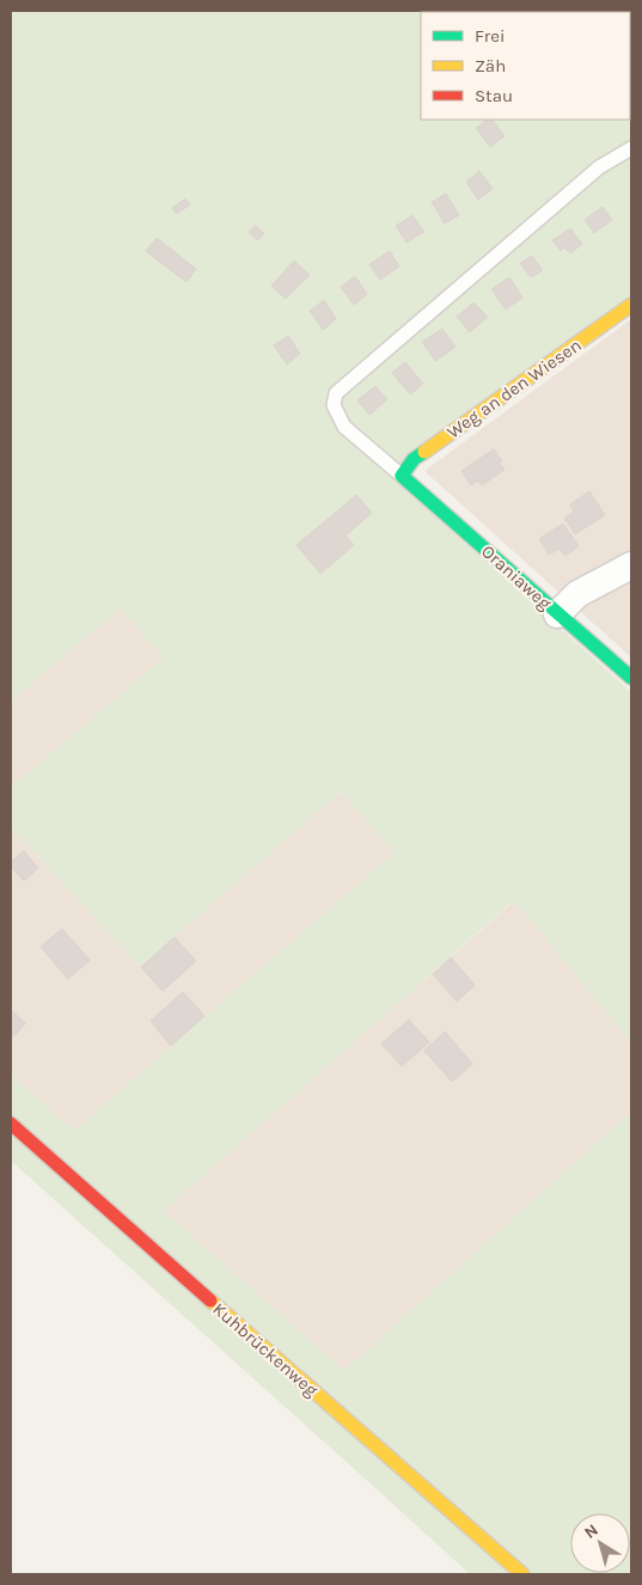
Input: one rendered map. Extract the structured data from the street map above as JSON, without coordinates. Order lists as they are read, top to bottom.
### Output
{
  "streets": {
    "street": ["Weg an den Wiesen", "Oraniaweg", "Kuhbrückenweg"]
  },
  "crossings": [
    ["Weg an den Wiesen", "Oraniaweg"]
  ],
  "legend": ["Frei", "Zäh", "Stau"],
  "north": "top left"
}
